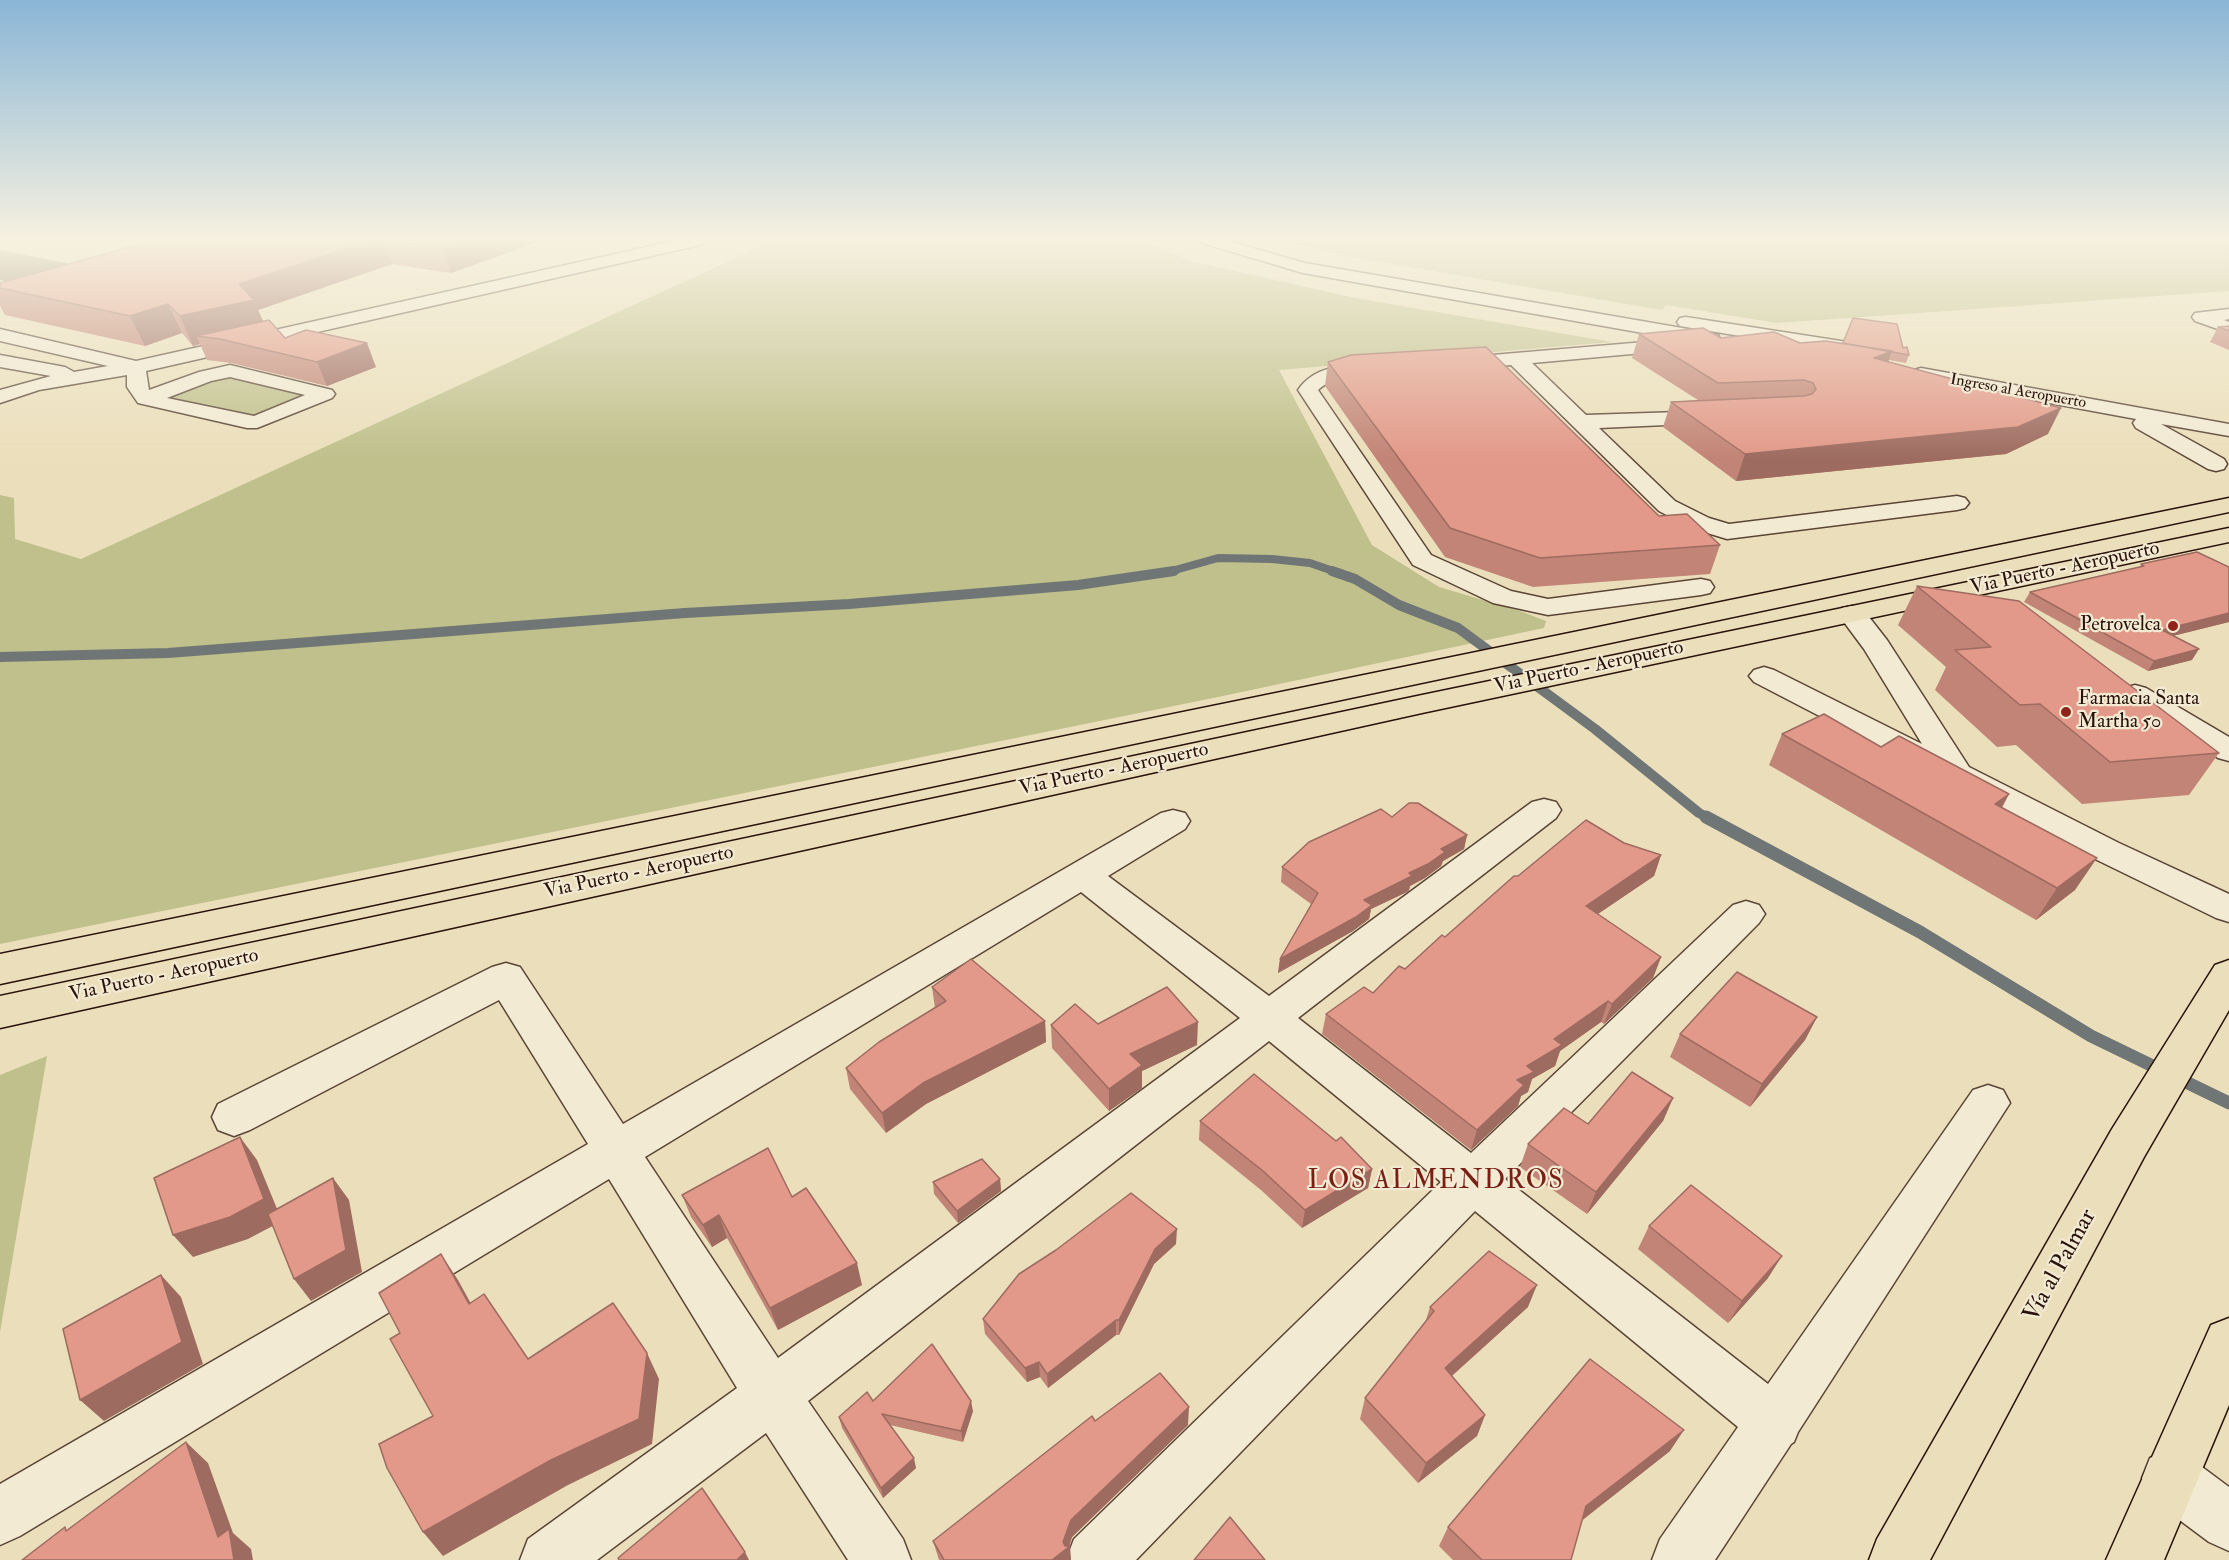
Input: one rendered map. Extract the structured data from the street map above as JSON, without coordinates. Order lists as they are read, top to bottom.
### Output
{
  "streets": {
    "main road": ["Via Puerto - Aeropuerto", "Vía al Palmar"],
    "street": ["Ingreso al Aeropuerto"]
  },
  "districts": ["LOS ALMENDROS"],
  "places": ["Petrovelca", "Farmacia Santa Martha 50"]
}
